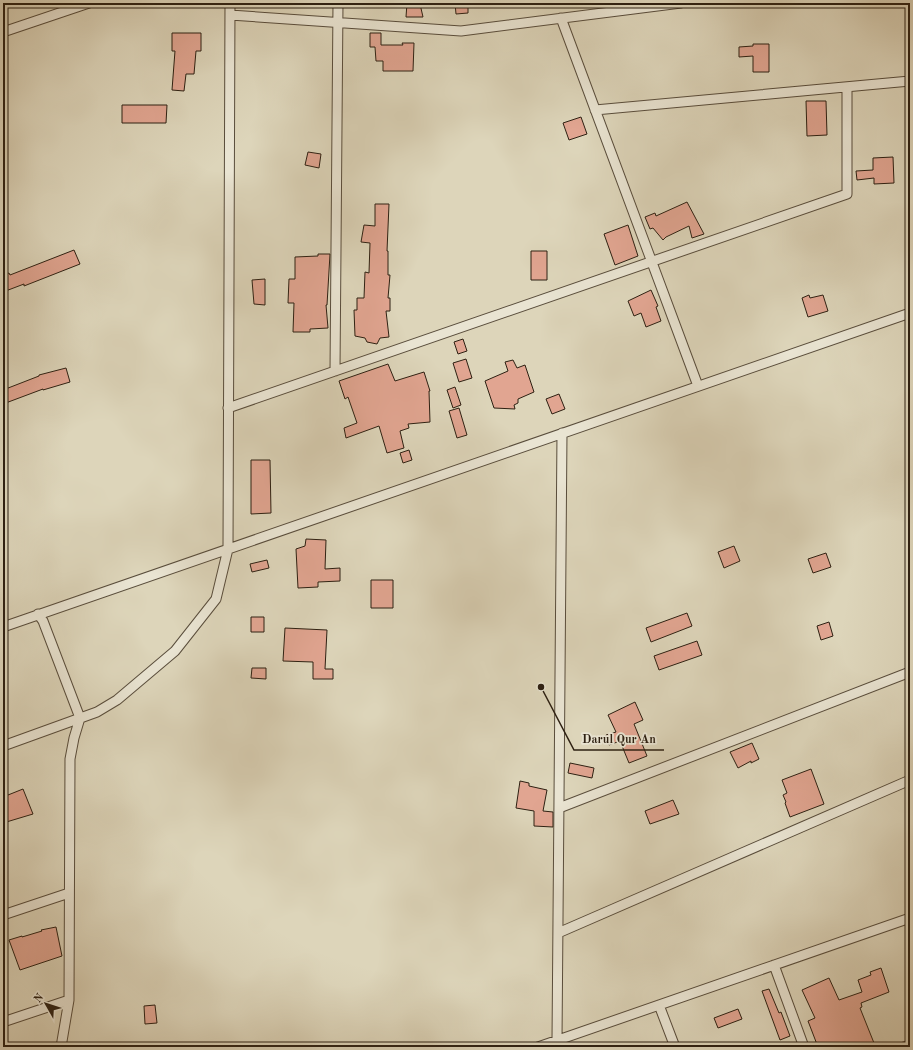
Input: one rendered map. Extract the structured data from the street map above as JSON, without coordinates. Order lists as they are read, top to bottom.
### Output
{
  "places": ["Darul Qur An"],
  "north": "top left"
}
